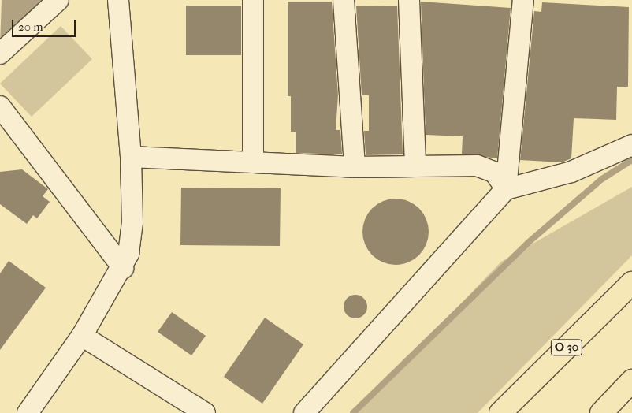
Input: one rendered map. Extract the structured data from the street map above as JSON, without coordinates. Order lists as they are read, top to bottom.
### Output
{
  "streets": {
    "highway": ["O-30"]
  },
  "scale_bar": "20 m"
}
